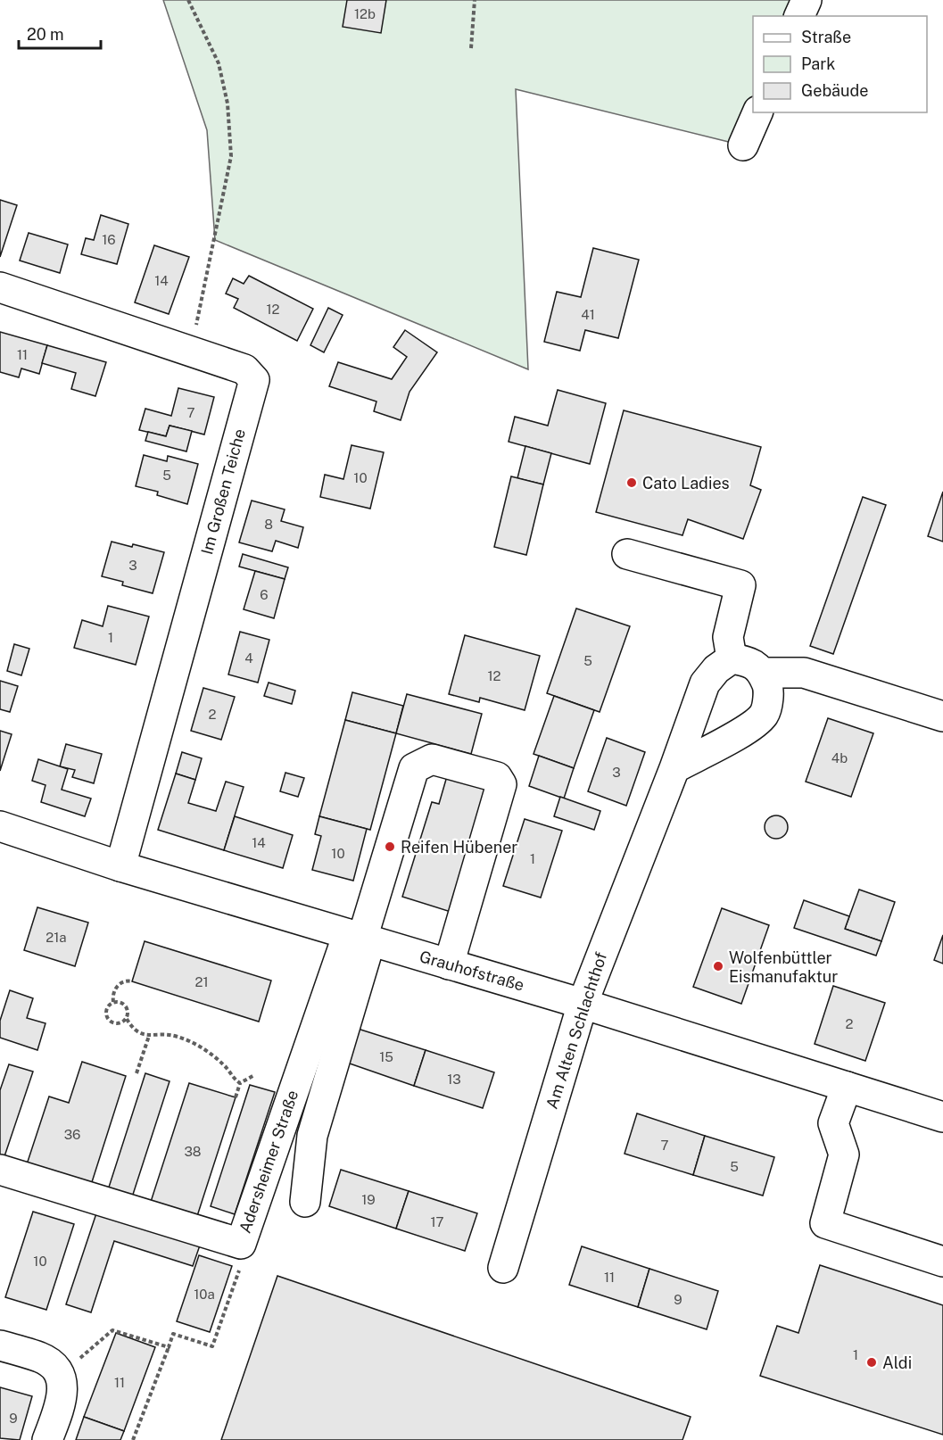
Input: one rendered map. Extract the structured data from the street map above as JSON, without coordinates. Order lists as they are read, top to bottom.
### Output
{
  "streets": {
    "street": [
      "Im Großen Teiche",
      "Grauhofstraße",
      "Am Alten Schlachthof",
      "Adersheimer Straße"
    ]
  },
  "crossings": [
    ["Im Großen Teiche", "Grauhofstraße"],
    ["Grauhofstraße", "Am Alten Schlachthof"],
    ["Grauhofstraße", "Adersheimer Straße"]
  ],
  "places": [
    "Cato Ladies",
    "Reifen Hübener",
    "Wolfenbüttler Eismanufaktur",
    "Aldi"
  ],
  "house_numbers": [
    "12b",
    "16",
    "14",
    "12",
    "41",
    "11",
    "7",
    "5",
    "10",
    "8",
    "3",
    "6",
    "1",
    "4",
    "5",
    "12",
    "2",
    "4b",
    "3",
    "14",
    "10",
    "1",
    "21a",
    "21",
    "2",
    "15",
    "13",
    "36",
    "7",
    "38",
    "5",
    "19",
    "17",
    "10",
    "11",
    "10a",
    "9",
    "1",
    "11",
    "9"
  ],
  "legend": ["Straße", "Park", "Gebäude"],
  "scale_bar": "20 m"
}
